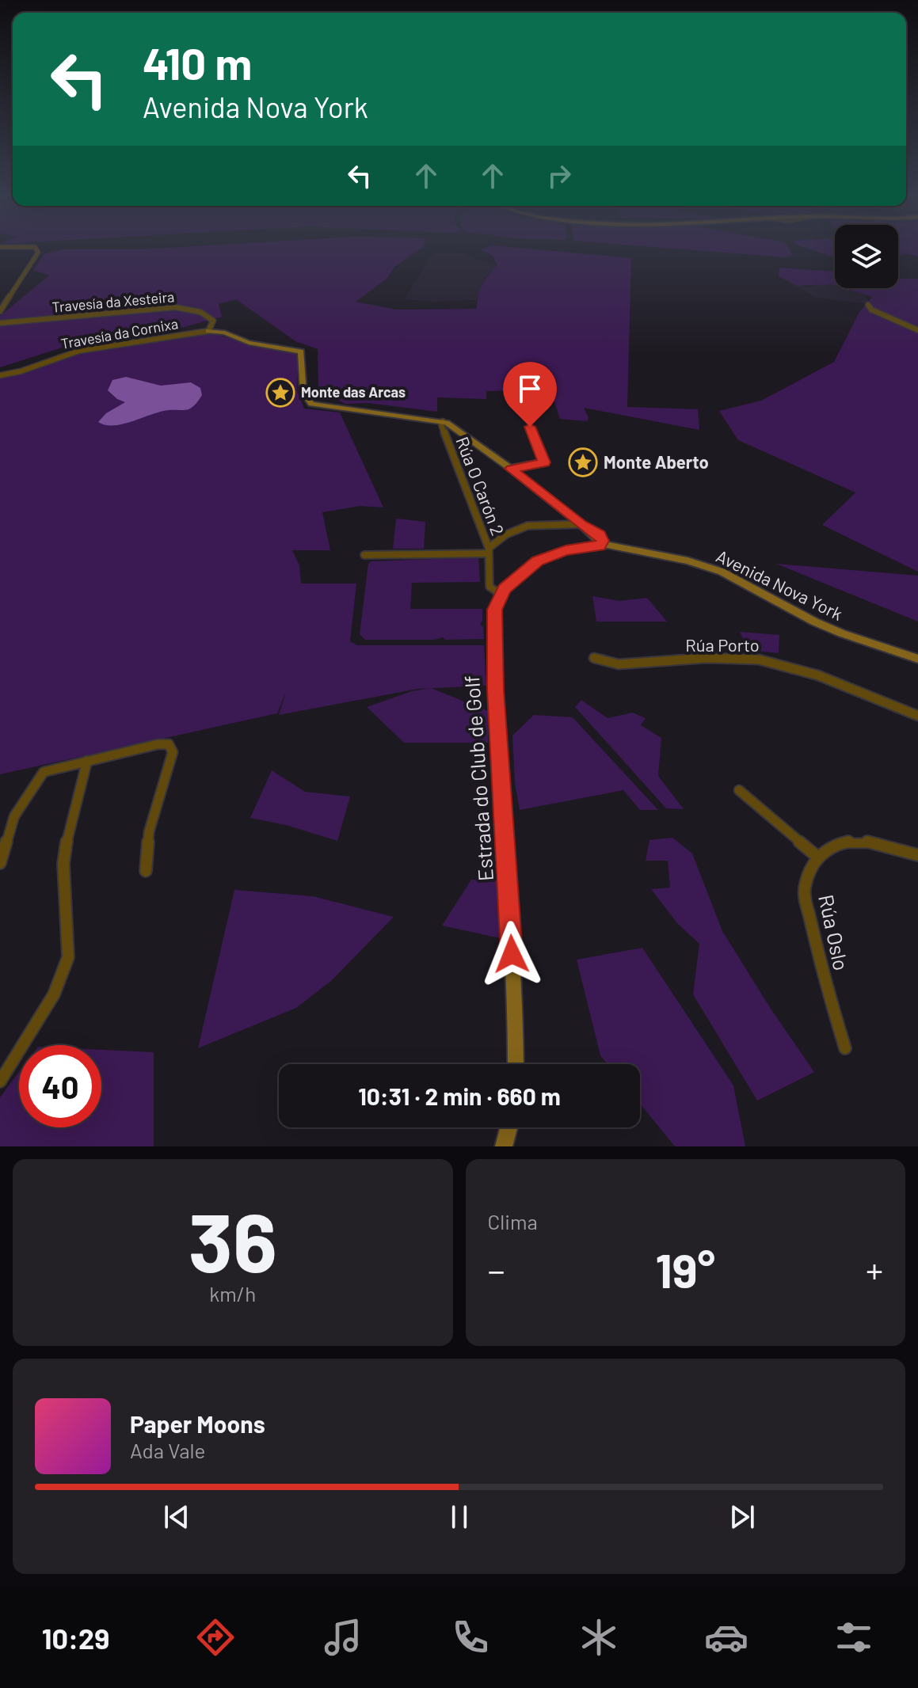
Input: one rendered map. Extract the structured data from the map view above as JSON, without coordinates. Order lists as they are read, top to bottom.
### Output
{
  "streets": {
    "street": [
      "Travesía da Xesteira",
      "Travesía da Cornixa",
      "Rúa O Carón 2",
      "Avenida Nova York",
      "Rúa Porto",
      "Estrada do Club de Golf",
      "Rúa Oslo"
    ]
  },
  "crossings": [
    ["Travesía da Xesteira", "Travesía da Cornixa"],
    ["Rúa O Carón 2", "Estrada do Club de Golf"]
  ],
  "places": {
    "place": ["Monte das Arcas", "Monte Aberto"]
  },
  "page": {
    "turn": ["410 m", "Avenida Nova York"],
    "limit": "40",
    "trip": "10:31 · 2 min · 660 m",
    "tile": [
      ["36", "km/h"],
      "Clima"
    ],
    "heat": ["−", "19°", "+"],
    "song": ["Paper Moons", "Ada Vale"],
    "tabs": "10:29"
  }
}
